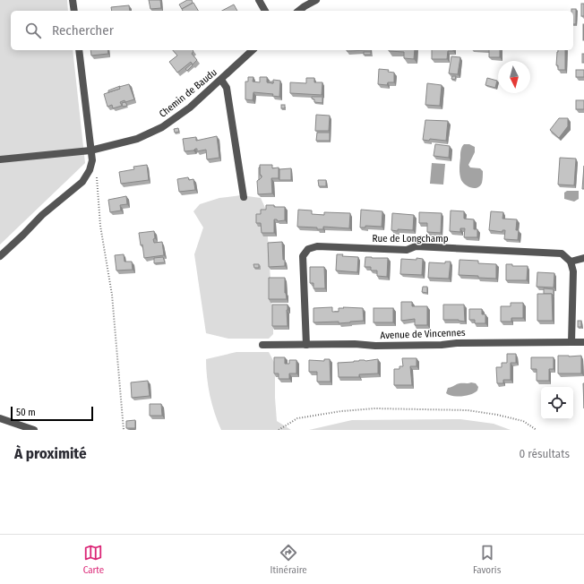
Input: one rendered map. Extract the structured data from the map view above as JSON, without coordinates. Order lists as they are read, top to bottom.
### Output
{
  "streets": {
    "street": ["Chemin de Baudu", "Rue de Longchamp", "Avenue de Vincennes"]
  },
  "crossings": [
    ["Rue de Longchamp", "Avenue de Vincennes"]
  ],
  "scale_bar": "50 m",
  "north": "bottom",
  "page": {
    "search": "Rechercher",
    "scale": "50 m",
    "heading": ["À proximité", "0 résultats"],
    "nav": ["Carte", "Itinéraire", "Favoris"]
  }
}
